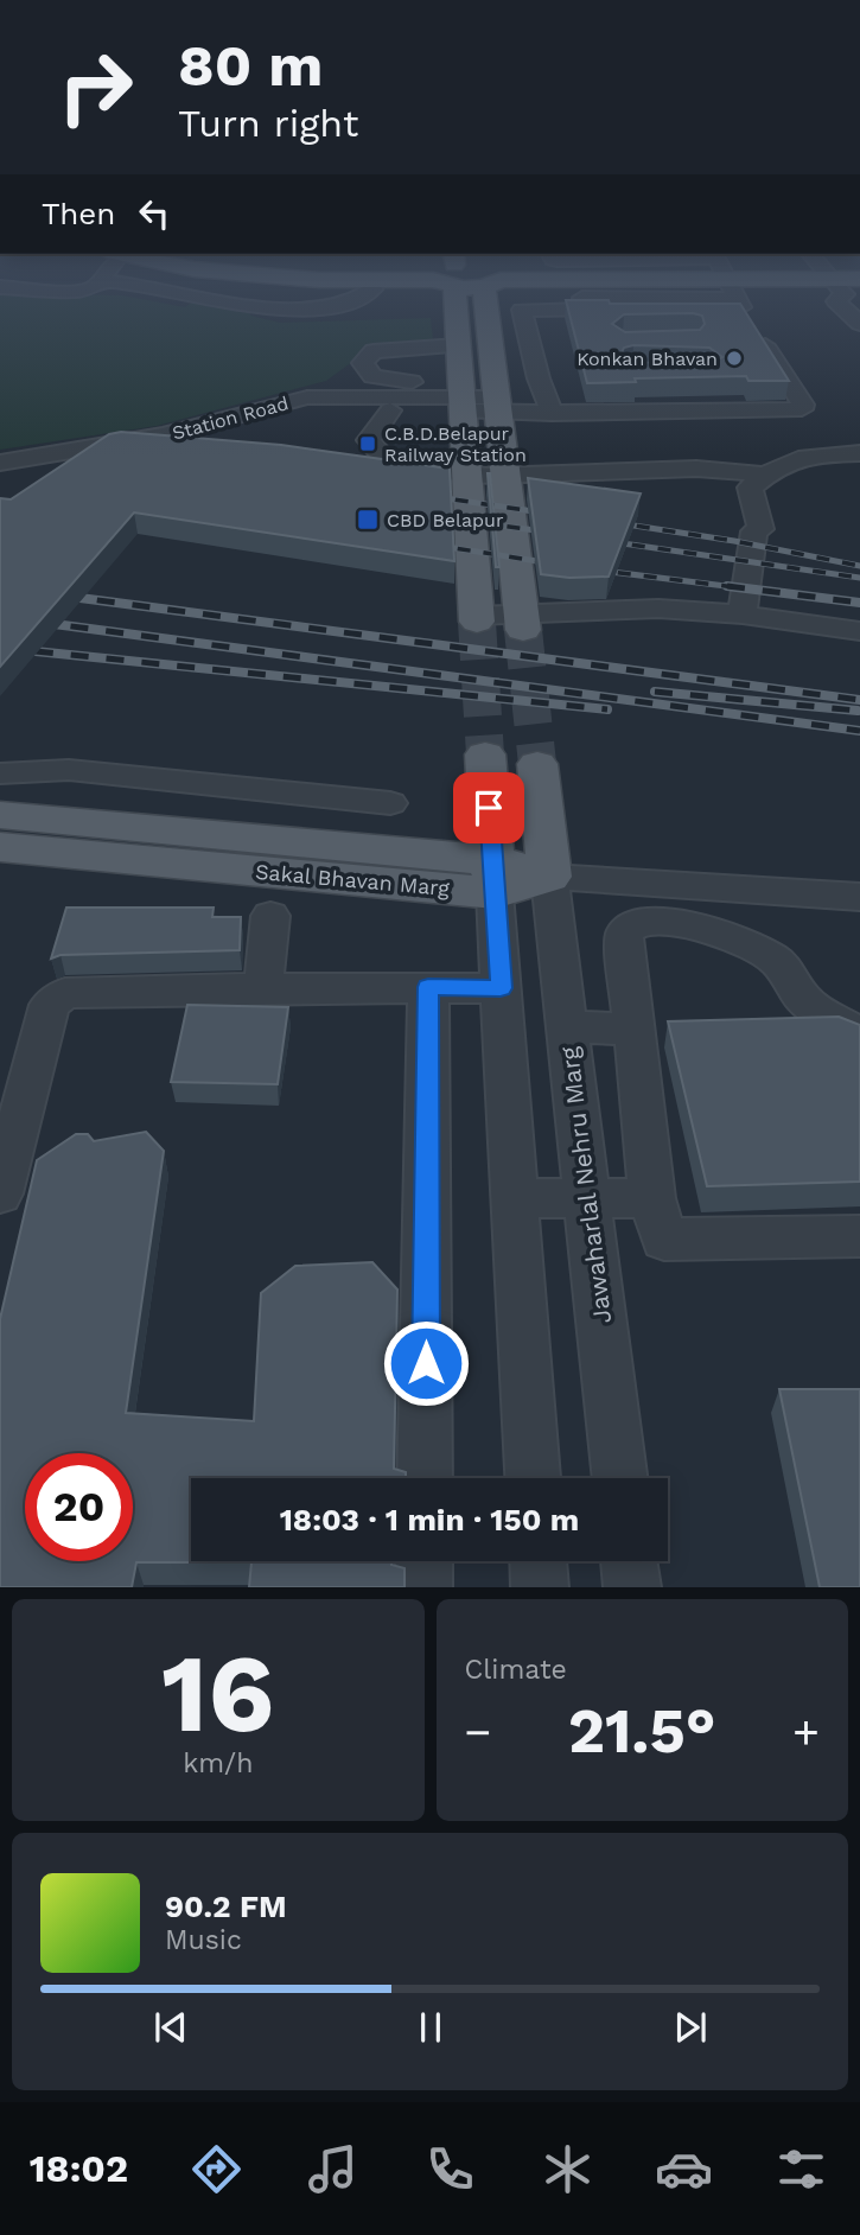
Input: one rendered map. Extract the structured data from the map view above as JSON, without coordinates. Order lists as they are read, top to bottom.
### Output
{
  "streets": {
    "main road": ["Sakal Bhavan Marg"],
    "street": ["Station Road", "Jawaharlal Nehru Marg"]
  },
  "crossings": [
    ["Sakal Bhavan Marg", "Jawaharlal Nehru Marg"]
  ],
  "places": {
    "other": ["Konkan Bhavan"],
    "transit": ["C.B.D.Belapur Railway Station", "CBD Belapur"]
  },
  "page": {
    "turn": ["80 m", "Turn right"],
    "then": "Then",
    "limit": "20",
    "trip": "18:03 · 1 min · 150 m",
    "tile": [
      ["16", "km/h"],
      "Climate"
    ],
    "heat": ["−", "21.5°", "+"],
    "song": ["90.2 FM", "Music"],
    "tabs": "18:02"
  }
}
